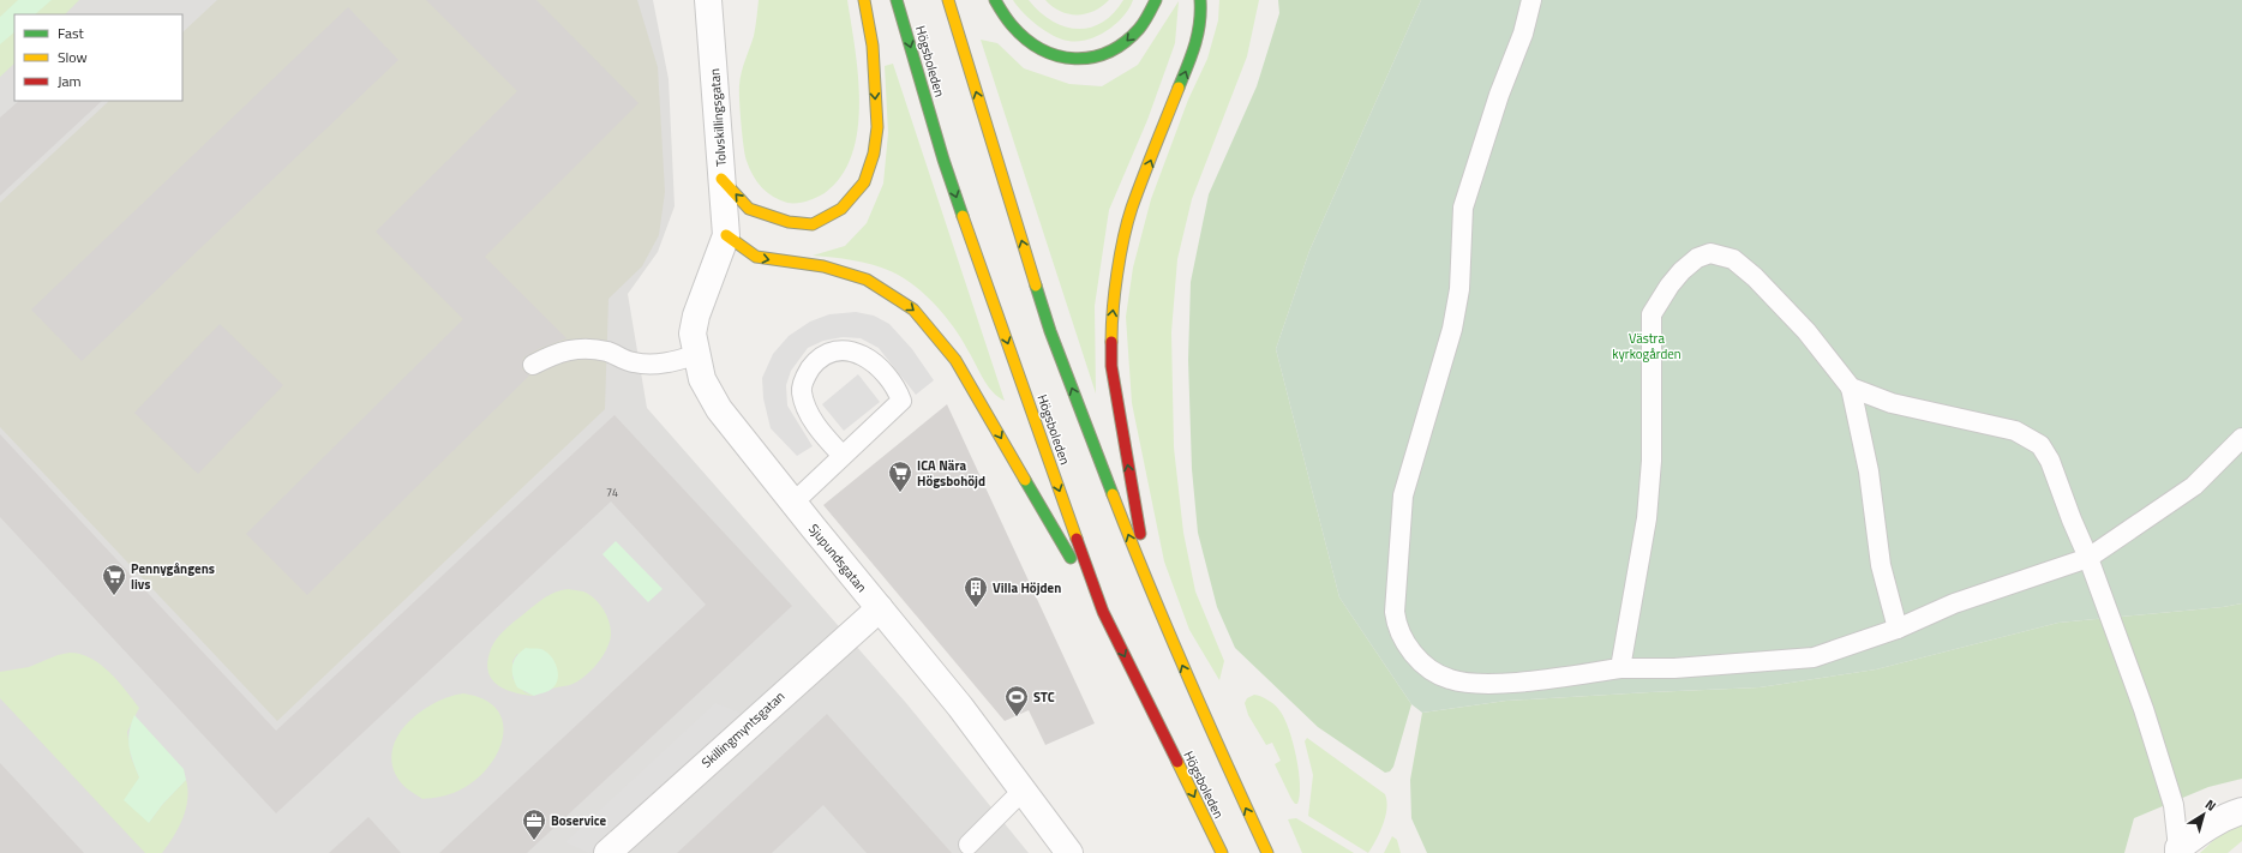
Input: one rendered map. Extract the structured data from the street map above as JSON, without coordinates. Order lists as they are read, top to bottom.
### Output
{
  "streets": {
    "main road": ["Högsboleden"],
    "street": ["Tolvskillingsgatan", "Sjupundsgatan", "Skillingmyntsgatan"]
  },
  "crossings": [
    ["Tolvskillingsgatan", "Sjupundsgatan"],
    ["Sjupundsgatan", "Skillingmyntsgatan"]
  ],
  "parks": ["Västra kyrkogården"],
  "places": {
    "supermarket": ["ICA Nära Högsbohöjd", "Pennygångens livs"],
    "building": ["Villa Höjden"],
    "sports": ["STC"],
    "office": ["Boservice"]
  },
  "house_numbers": ["74"],
  "legend": ["Fast", "Slow", "Jam"],
  "north": "top right"
}
